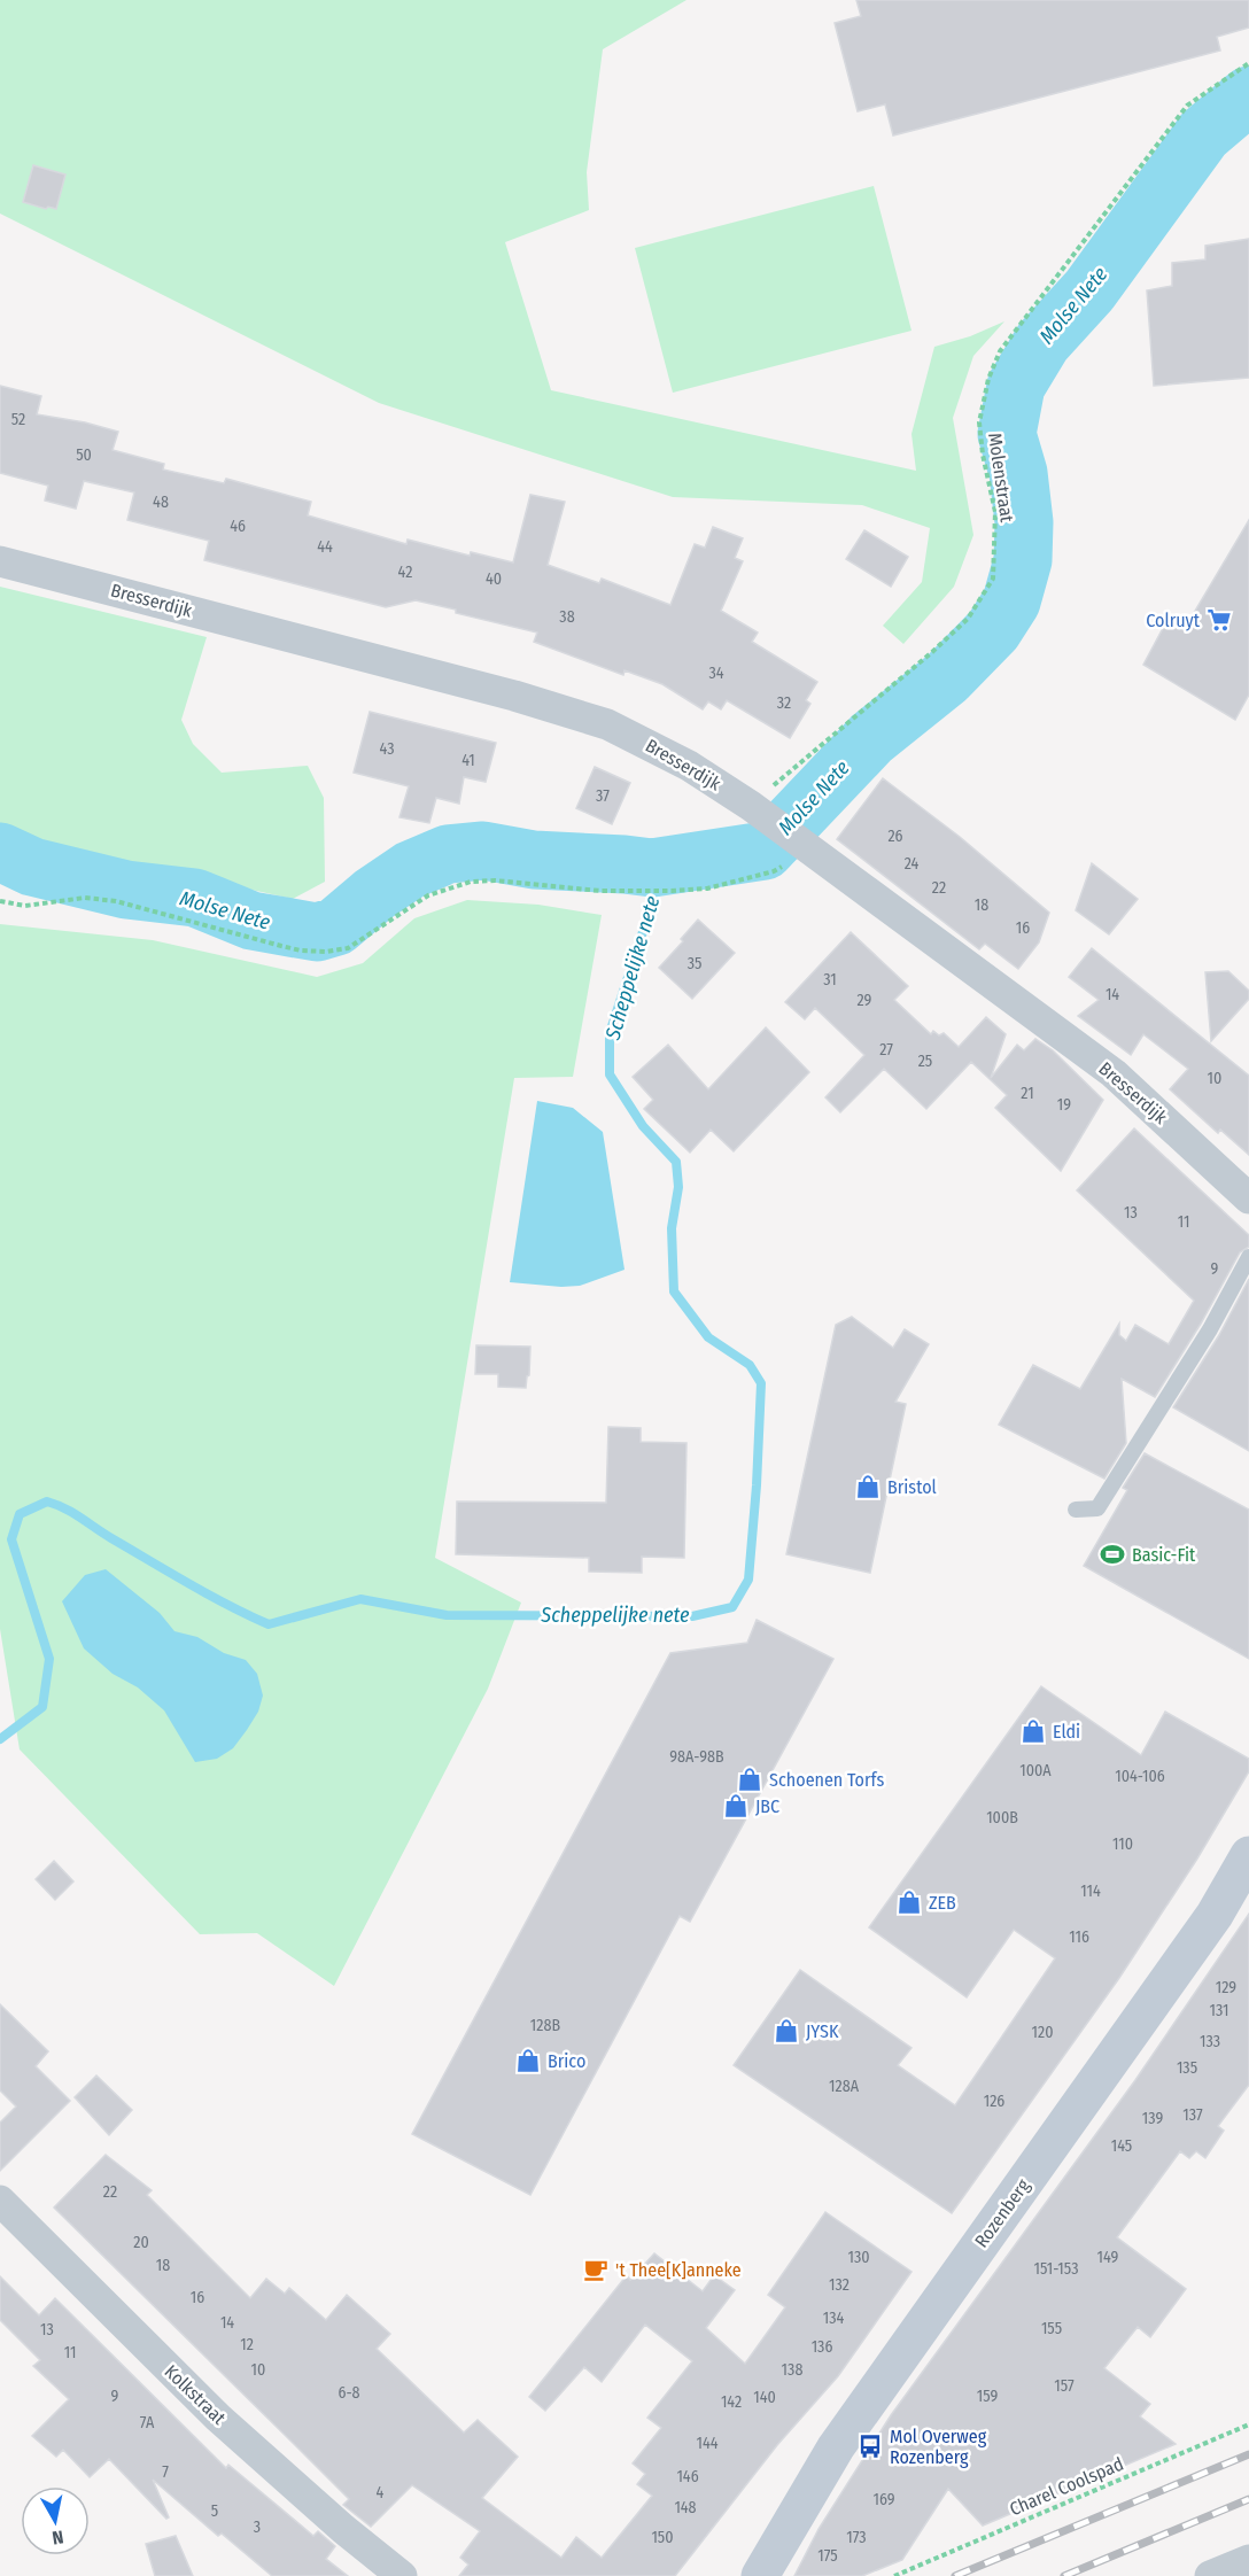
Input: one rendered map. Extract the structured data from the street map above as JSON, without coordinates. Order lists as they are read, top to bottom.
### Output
{
  "streets": {
    "main road": ["Rozenberg"],
    "street": ["Bresserdijk", "Kolkstraat"],
    "path": ["Molenstraat", "Charel Coolspad"]
  },
  "crossings": [
    ["Molenstraat", "Bresserdijk"]
  ],
  "water": ["Molse Nete", "Scheppelijke nete"],
  "places": {
    "supermarket": ["Colruyt"],
    "shop": [
      "Bristol",
      "Eldi",
      "Schoenen Torfs",
      "JBC",
      "ZEB",
      "JYSK",
      "Brico"
    ],
    "sports": ["Basic-Fit"],
    "cafe": ["'t Thee[K]anneke"],
    "bus stop": ["Mol Overweg Rozenberg"]
  },
  "house_numbers": [
    "52",
    "50",
    "48",
    "46",
    "44",
    "42",
    "40",
    "38",
    "34",
    "32",
    "43",
    "41",
    "37",
    "26",
    "24",
    "22",
    "18",
    "16",
    "35",
    "31",
    "14",
    "29",
    "27",
    "25",
    "10",
    "21",
    "19",
    "13",
    "11",
    "9",
    "98A-98B",
    "100A",
    "104-106",
    "100B",
    "110",
    "114",
    "116",
    "129",
    "131",
    "128B",
    "120",
    "133",
    "135",
    "128A",
    "126",
    "137",
    "139",
    "145",
    "22",
    "20",
    "130",
    "149",
    "18",
    "151-153",
    "132",
    "16",
    "134",
    "14",
    "155",
    "13",
    "12",
    "136",
    "11",
    "10",
    "138",
    "157",
    "6-8",
    "9",
    "159",
    "140",
    "142",
    "7A",
    "144",
    "7",
    "146",
    "4",
    "169",
    "148",
    "5",
    "3",
    "150",
    "173",
    "175"
  ],
  "north": "bottom"
}
